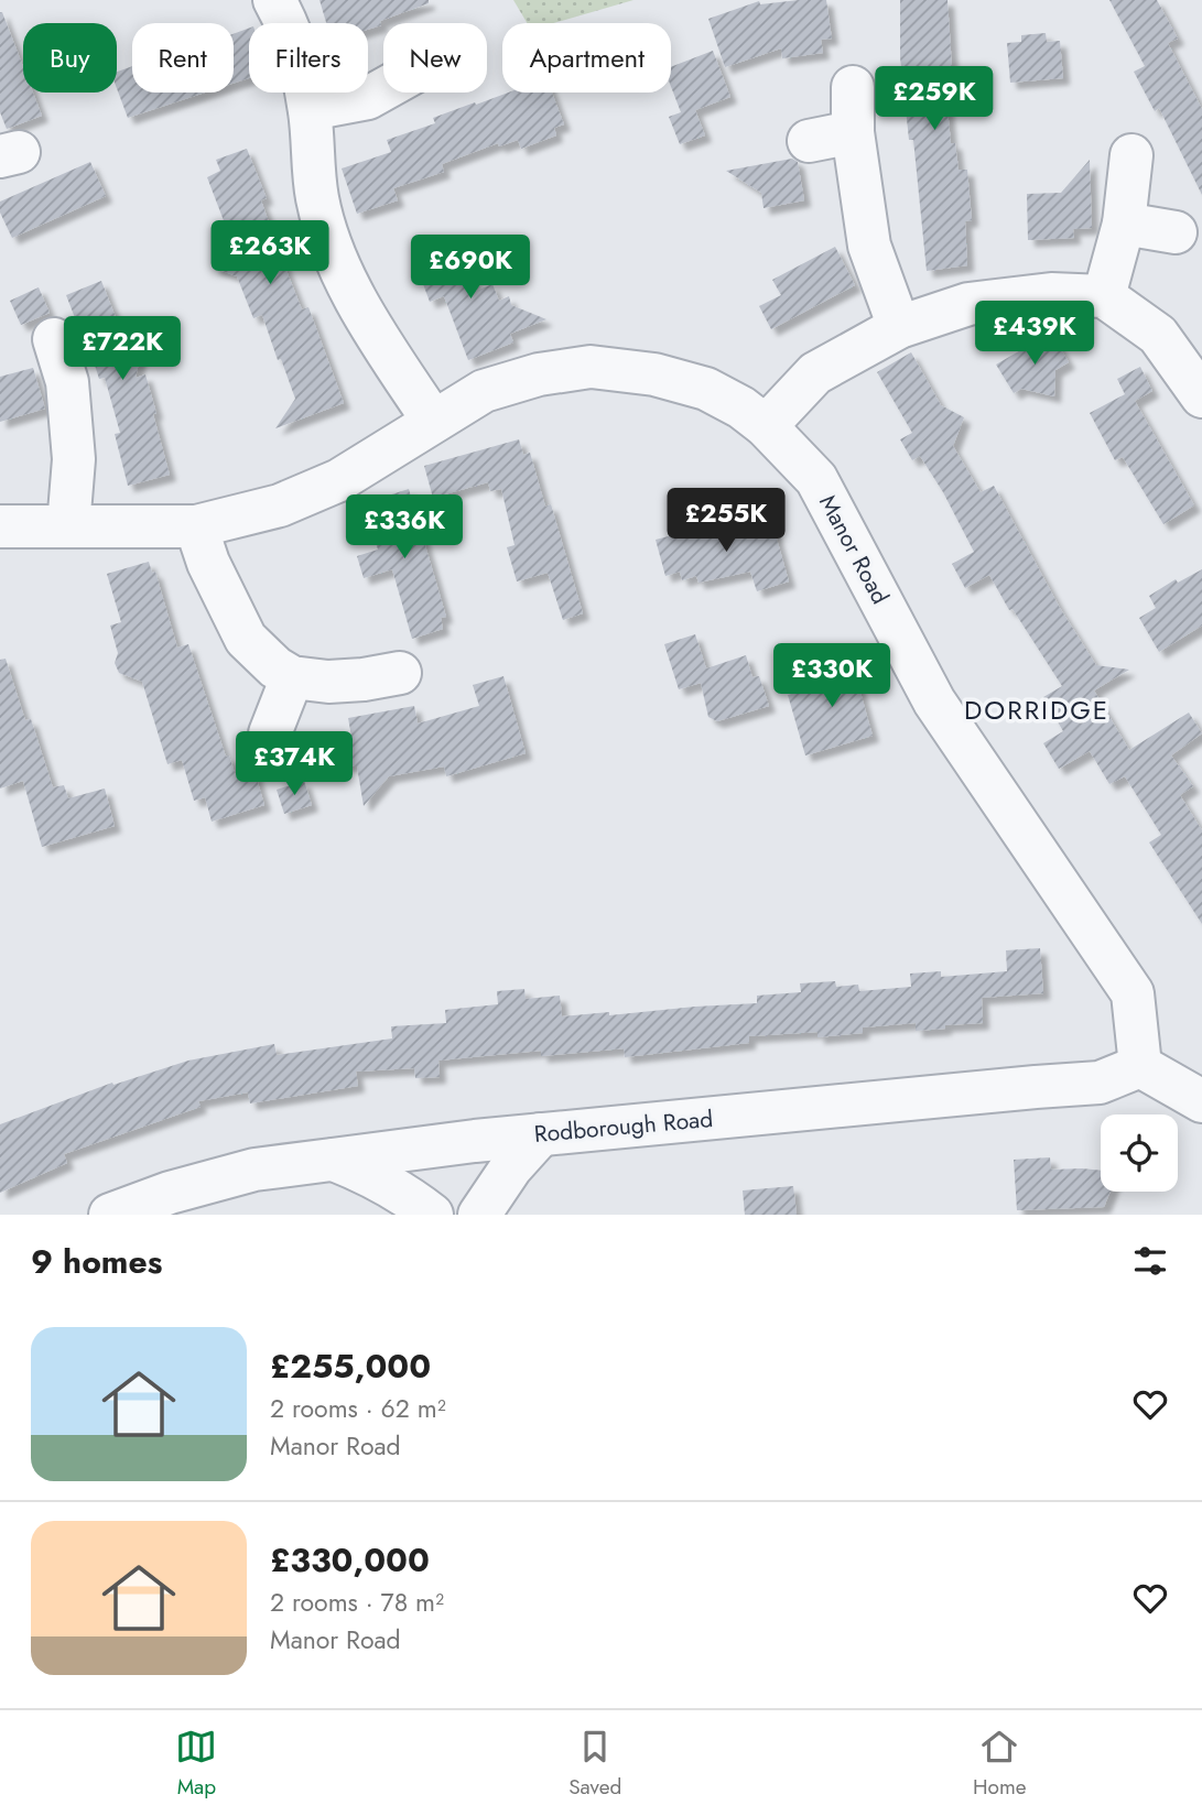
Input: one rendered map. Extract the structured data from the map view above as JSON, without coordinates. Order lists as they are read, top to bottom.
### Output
{
  "streets": {
    "street": ["Manor Road", "Rodborough Road"]
  },
  "crossings": [
    ["Manor Road", "Rodborough Road"]
  ],
  "districts": ["DORRIDGE"],
  "page": {
    "chip": [
      "Buy",
      "Rent",
      "Filters",
      "New",
      "Apartment"
    ],
    "price": [
      "£259K",
      "£263K",
      "£690K",
      "£439K",
      "£722K",
      "£255K",
      "£336K",
      "£330K",
      "£374K"
    ],
    "heading": "9 homes",
    "list": [
      {
        "name": "£255,000",
        "note": "2 rooms · 62 m² · Manor Road"
      },
      {
        "name": "£330,000",
        "note": "2 rooms · 78 m² · Manor Road"
      }
    ],
    "tabs": ["Map", "Saved", "Home"]
  }
}
